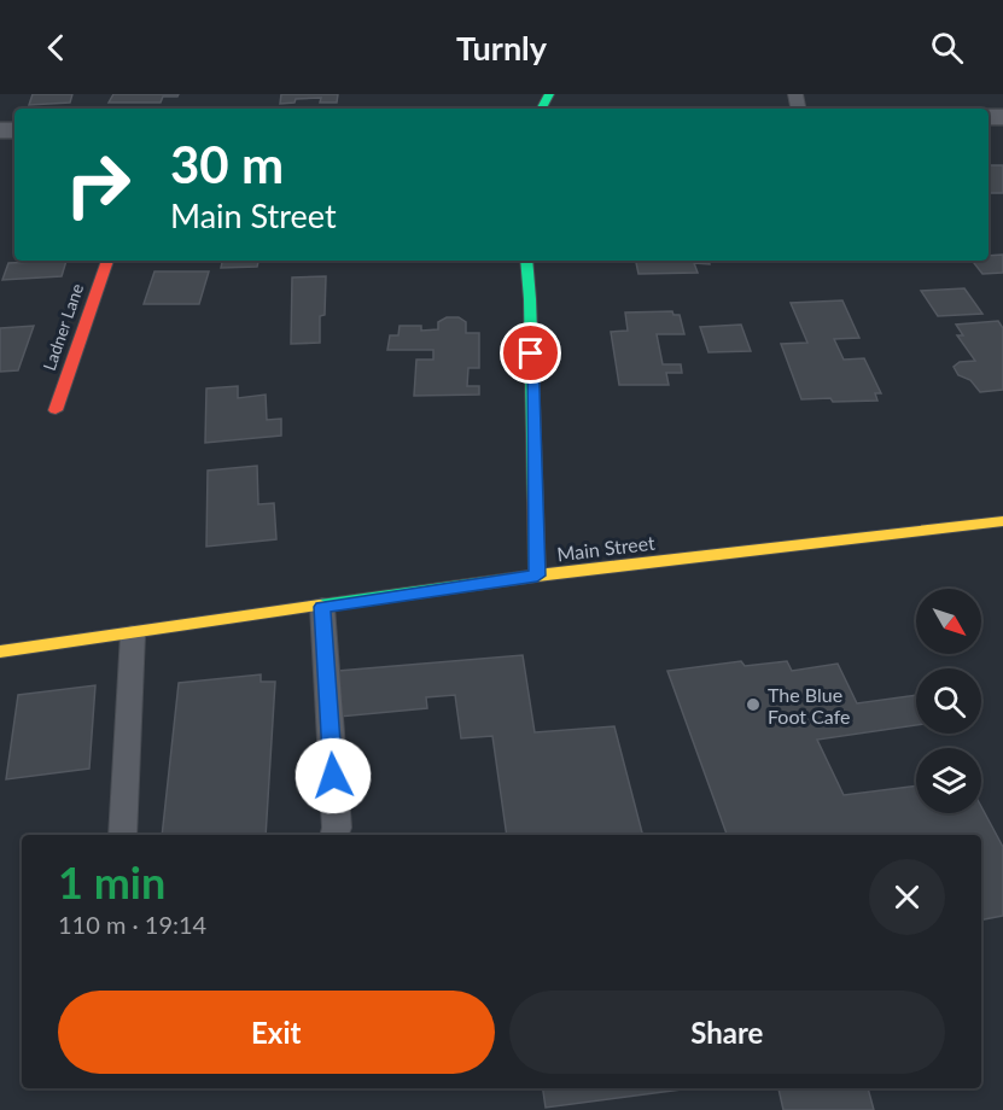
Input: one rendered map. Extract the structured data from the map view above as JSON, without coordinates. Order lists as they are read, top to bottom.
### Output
{
  "streets": {
    "main road": ["Ladner Lane", "Main Street"]
  },
  "places": ["The Blue Foot Cafe"],
  "north": "bottom right",
  "page": {
    "header": "Turnly",
    "turn": ["30 m", "Main Street"],
    "heading": ["1 min", "110 m · 19:14"],
    "buttons": ["Exit", "Share"]
  }
}
